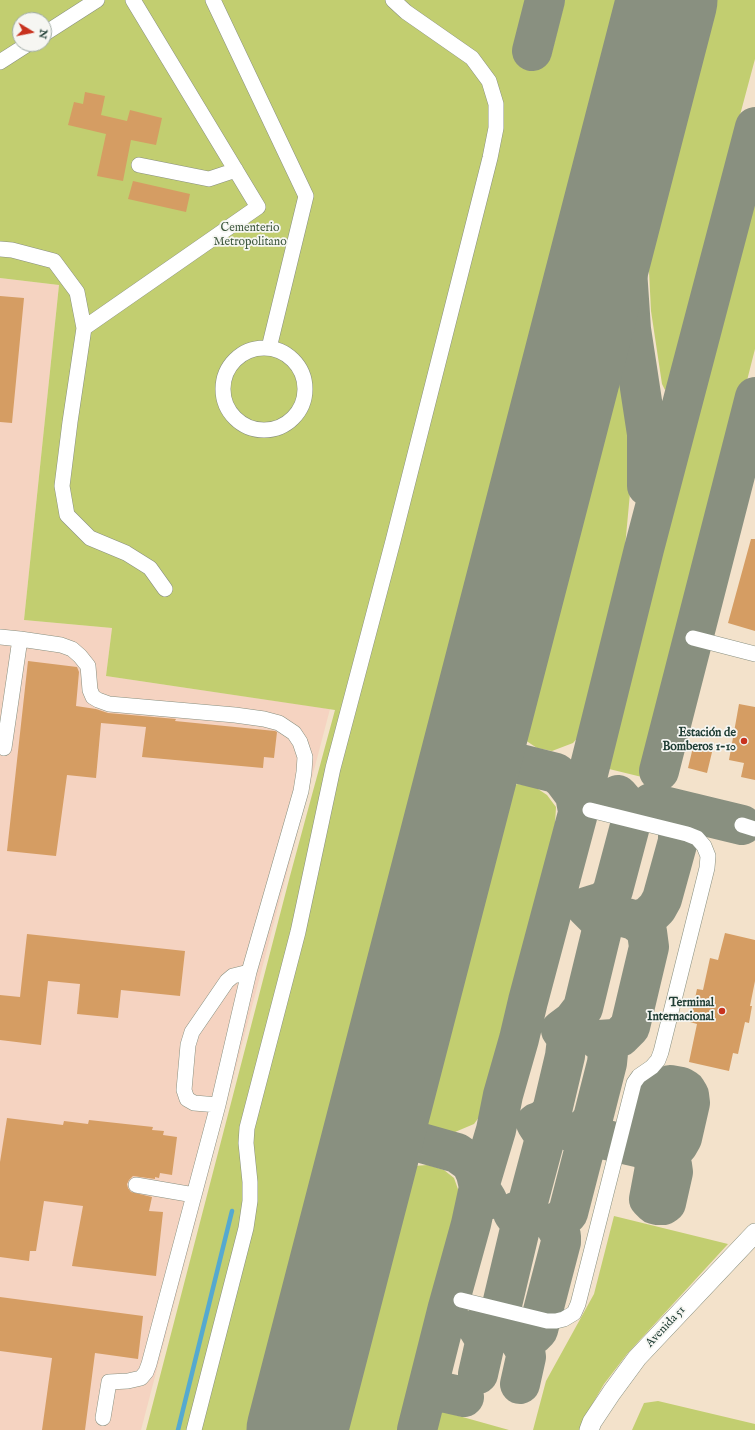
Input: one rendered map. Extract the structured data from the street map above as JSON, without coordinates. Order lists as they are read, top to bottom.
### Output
{
  "streets": {
    "main road": ["Avenida 51"]
  },
  "parks": ["Cementerio Metropolitano"],
  "places": ["Estación de Bomberos 1-10", "Terminal Internacional"],
  "north": "right"
}
